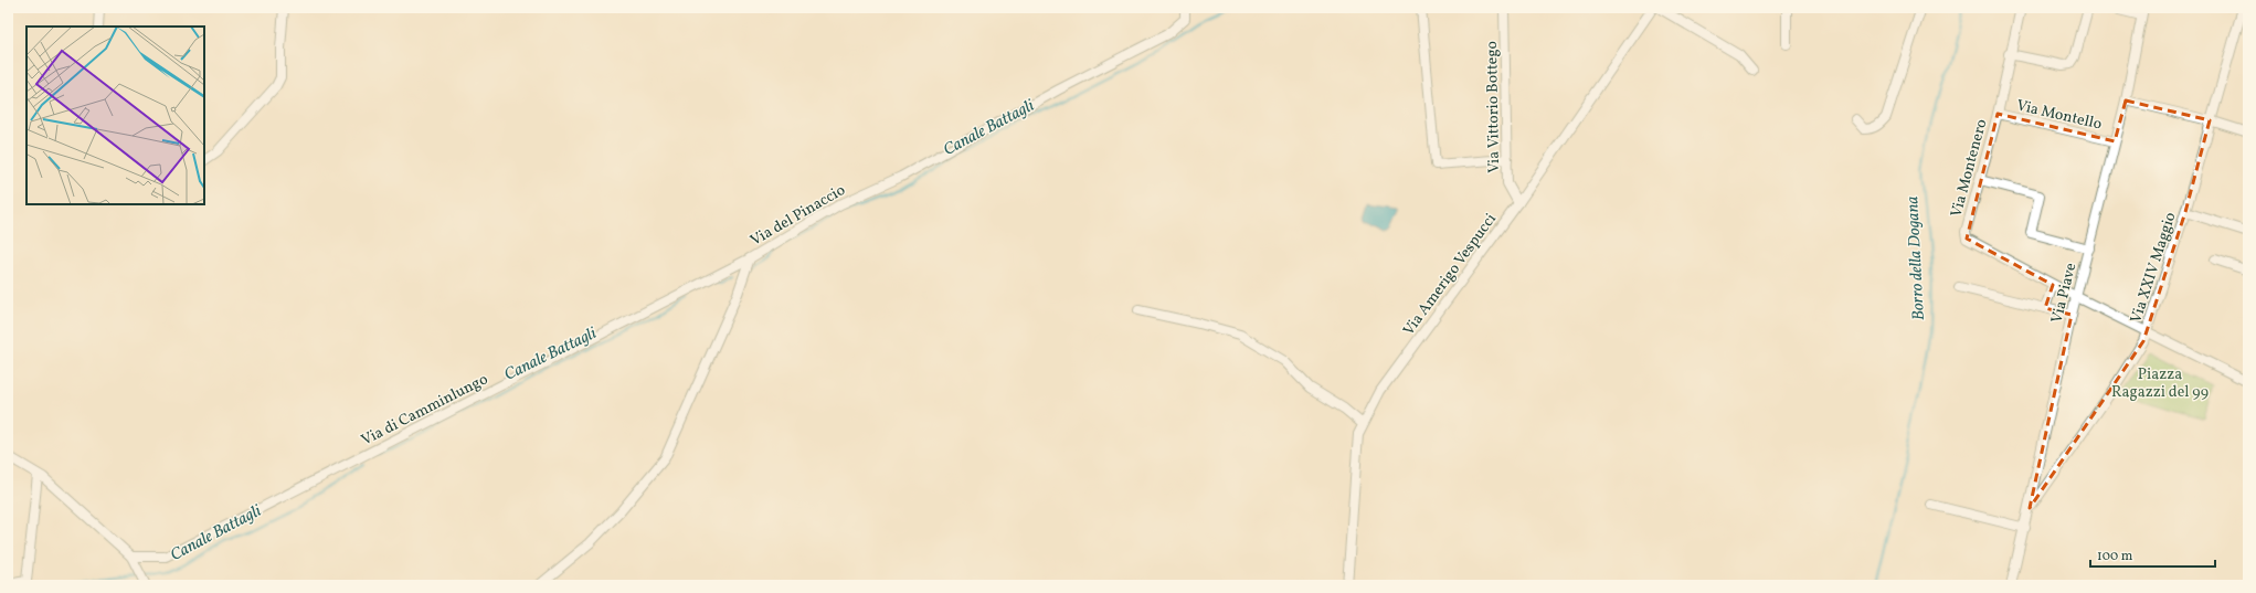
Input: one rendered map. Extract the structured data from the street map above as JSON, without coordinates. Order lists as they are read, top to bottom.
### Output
{
  "streets": {
    "street": [
      "Via Vittorio Bottego",
      "Via Montello",
      "Via Montenero",
      "Via del Pinaccio",
      "Via XXIV Maggio",
      "Via Amerigo Vespucci",
      "Via Piave",
      "Via di Camminlungo"
    ]
  },
  "crossings": [
    ["Via Vittorio Bottego", "Via Amerigo Vespucci"],
    ["Via Montello", "Via Montenero"],
    ["Via Montello", "Via Piave"],
    ["Via Montenero", "Via XXIV Maggio"],
    ["Via Montenero", "Via Piave"],
    ["Via del Pinaccio", "Via di Camminlungo"],
    ["Via XXIV Maggio", "Via Piave"]
  ],
  "water": ["Canale Battagli", "Borro della Dogana"],
  "parks": ["Piazza Ragazzi del 99"],
  "scale_bar": "100 m"
}
